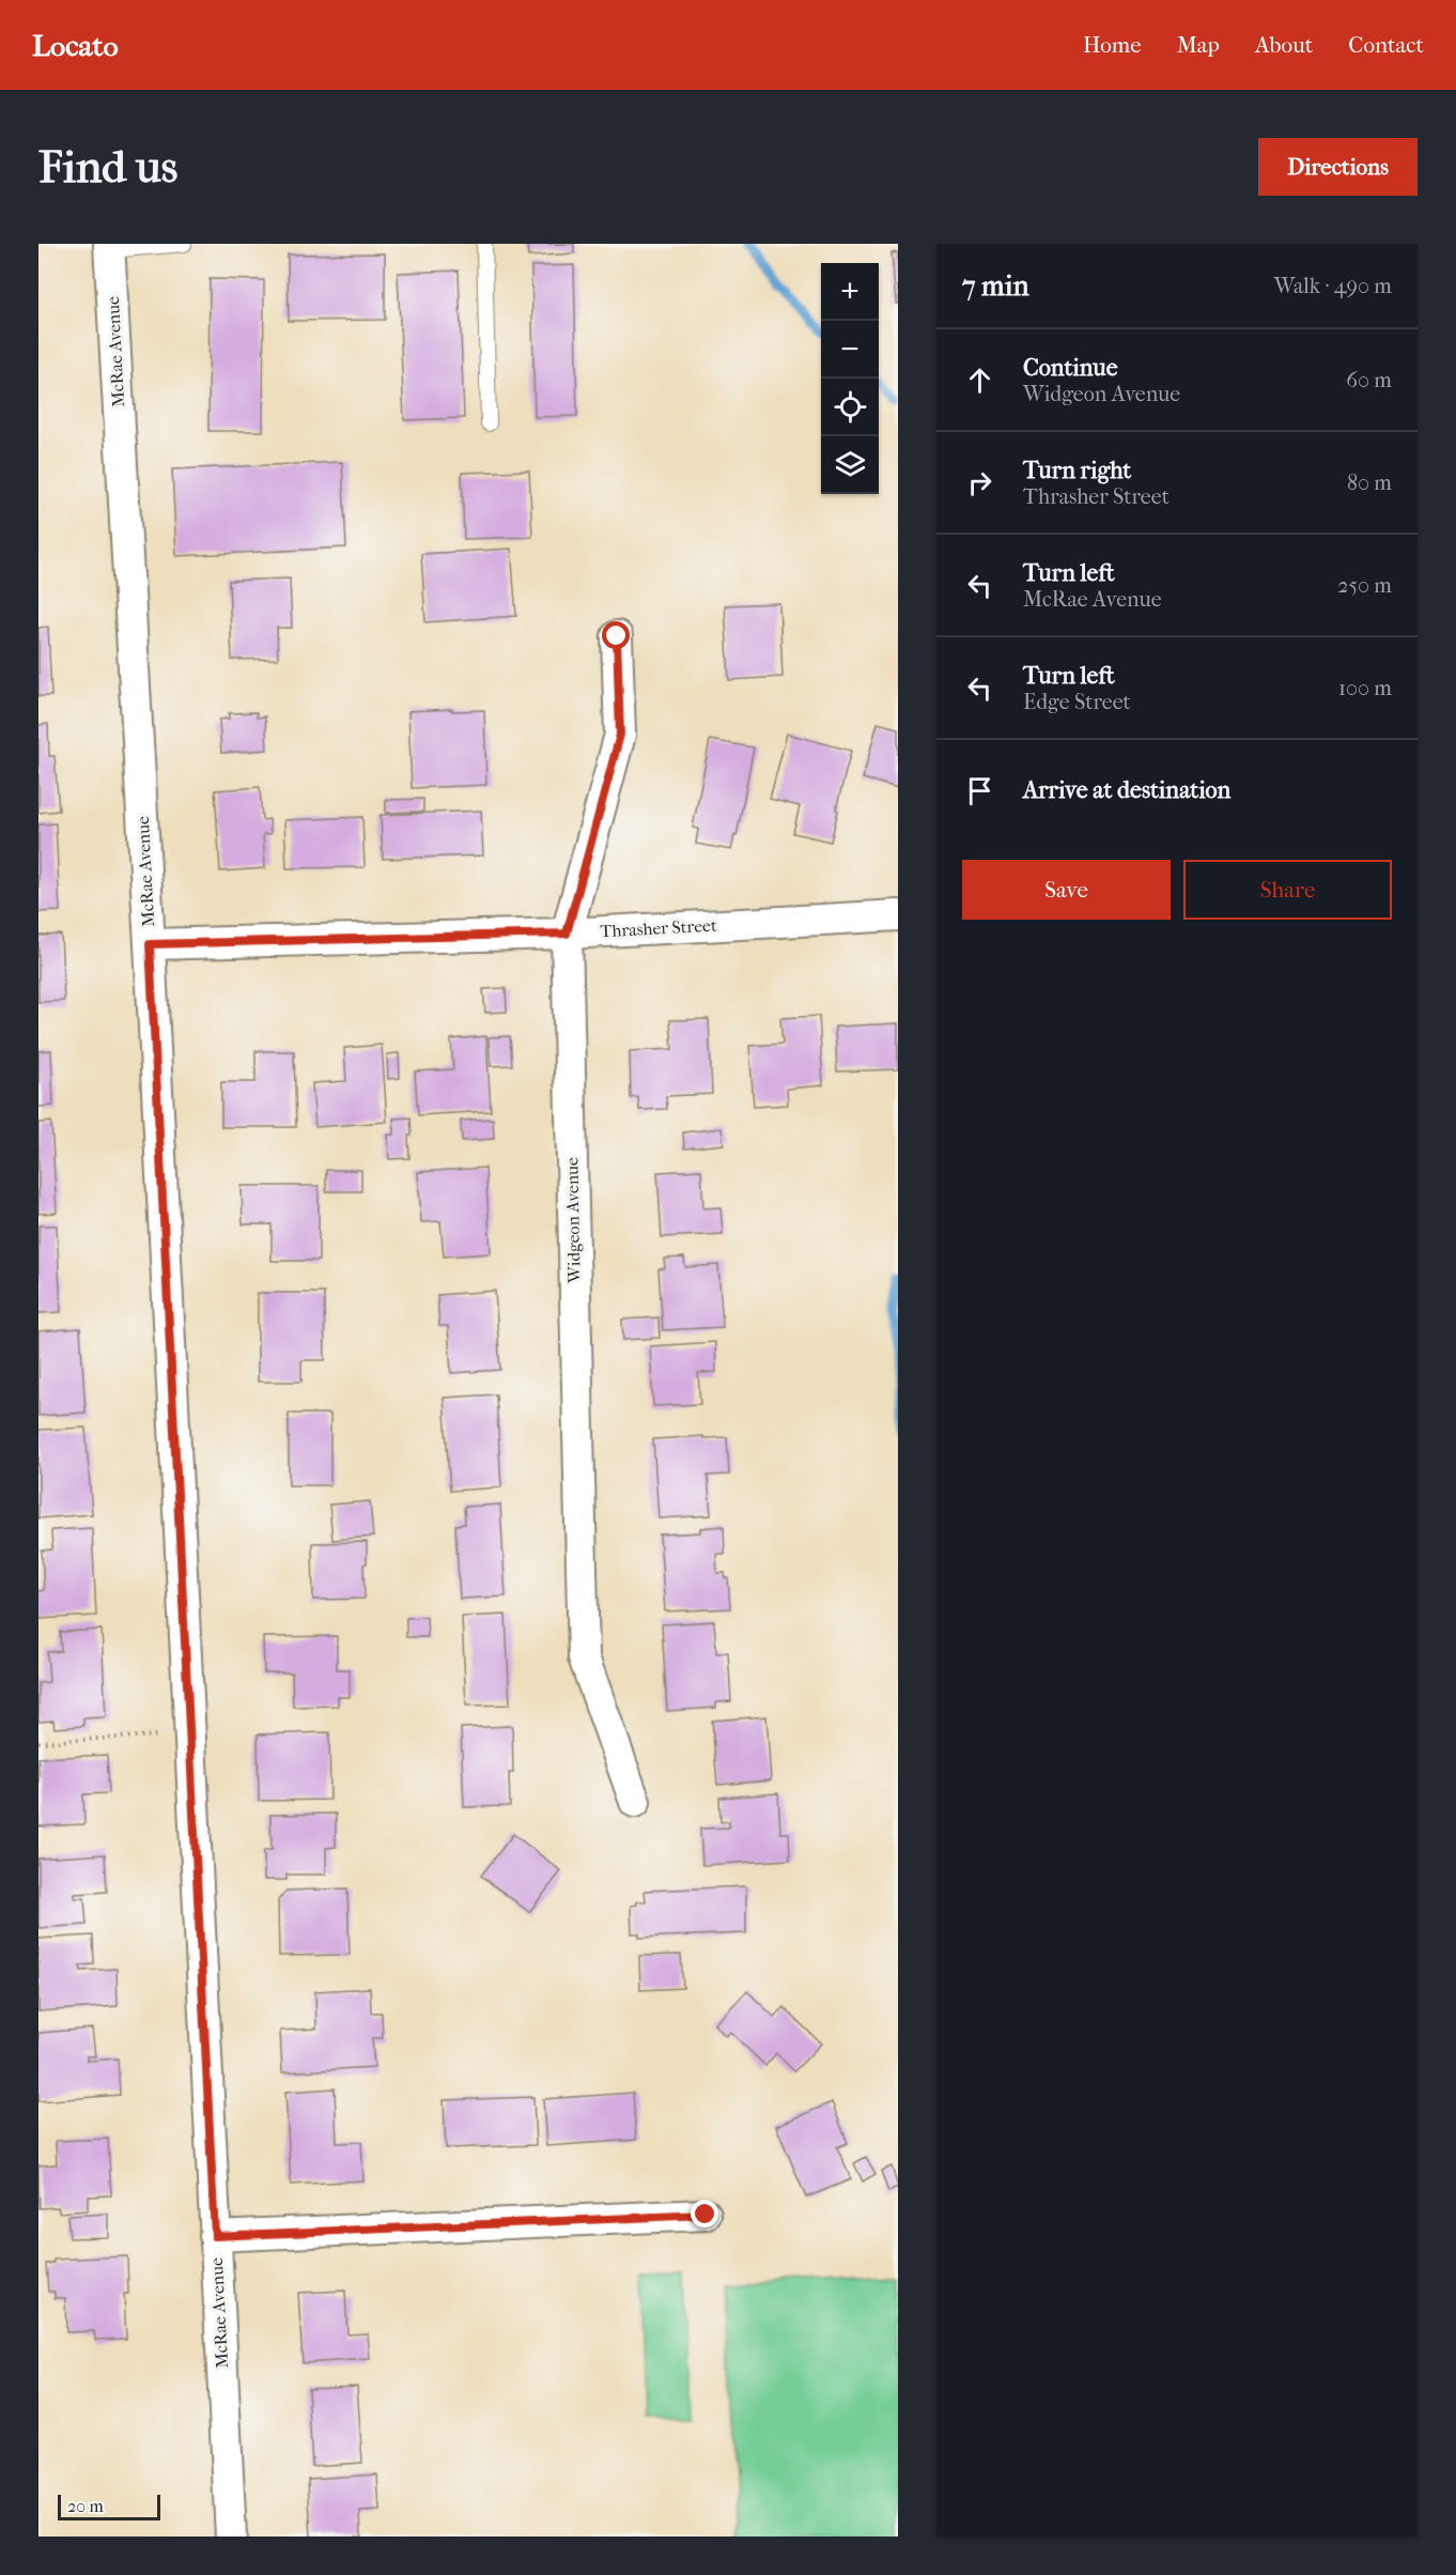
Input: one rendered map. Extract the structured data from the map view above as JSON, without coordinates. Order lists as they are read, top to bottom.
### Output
{
  "streets": {
    "street": ["McRae Avenue", "Thrasher Street", "Widgeon Avenue"]
  },
  "crossings": [
    ["McRae Avenue", "Thrasher Street"],
    ["Thrasher Street", "Widgeon Avenue"]
  ],
  "scale_bar": "20 m",
  "page": {
    "header": "Locato",
    "nav": [
      "Home",
      "Map",
      "About",
      "Contact"
    ],
    "buttons": [
      "Directions",
      ["Save", "Share"]
    ],
    "title": "Find us",
    "heading": ["7 min", "Walk · 490 m"],
    "map_buttons": ["+", "−"],
    "list": [
      ["Continue", "Widgeon Avenue", "60 m"],
      ["Turn right", "Thrasher Street", "80 m"],
      ["Turn left", "McRae Avenue", "250 m"],
      ["Turn left", "Edge Street", "100 m"],
      "Arrive at destination"
    ],
    "scale": "20 m"
  }
}
